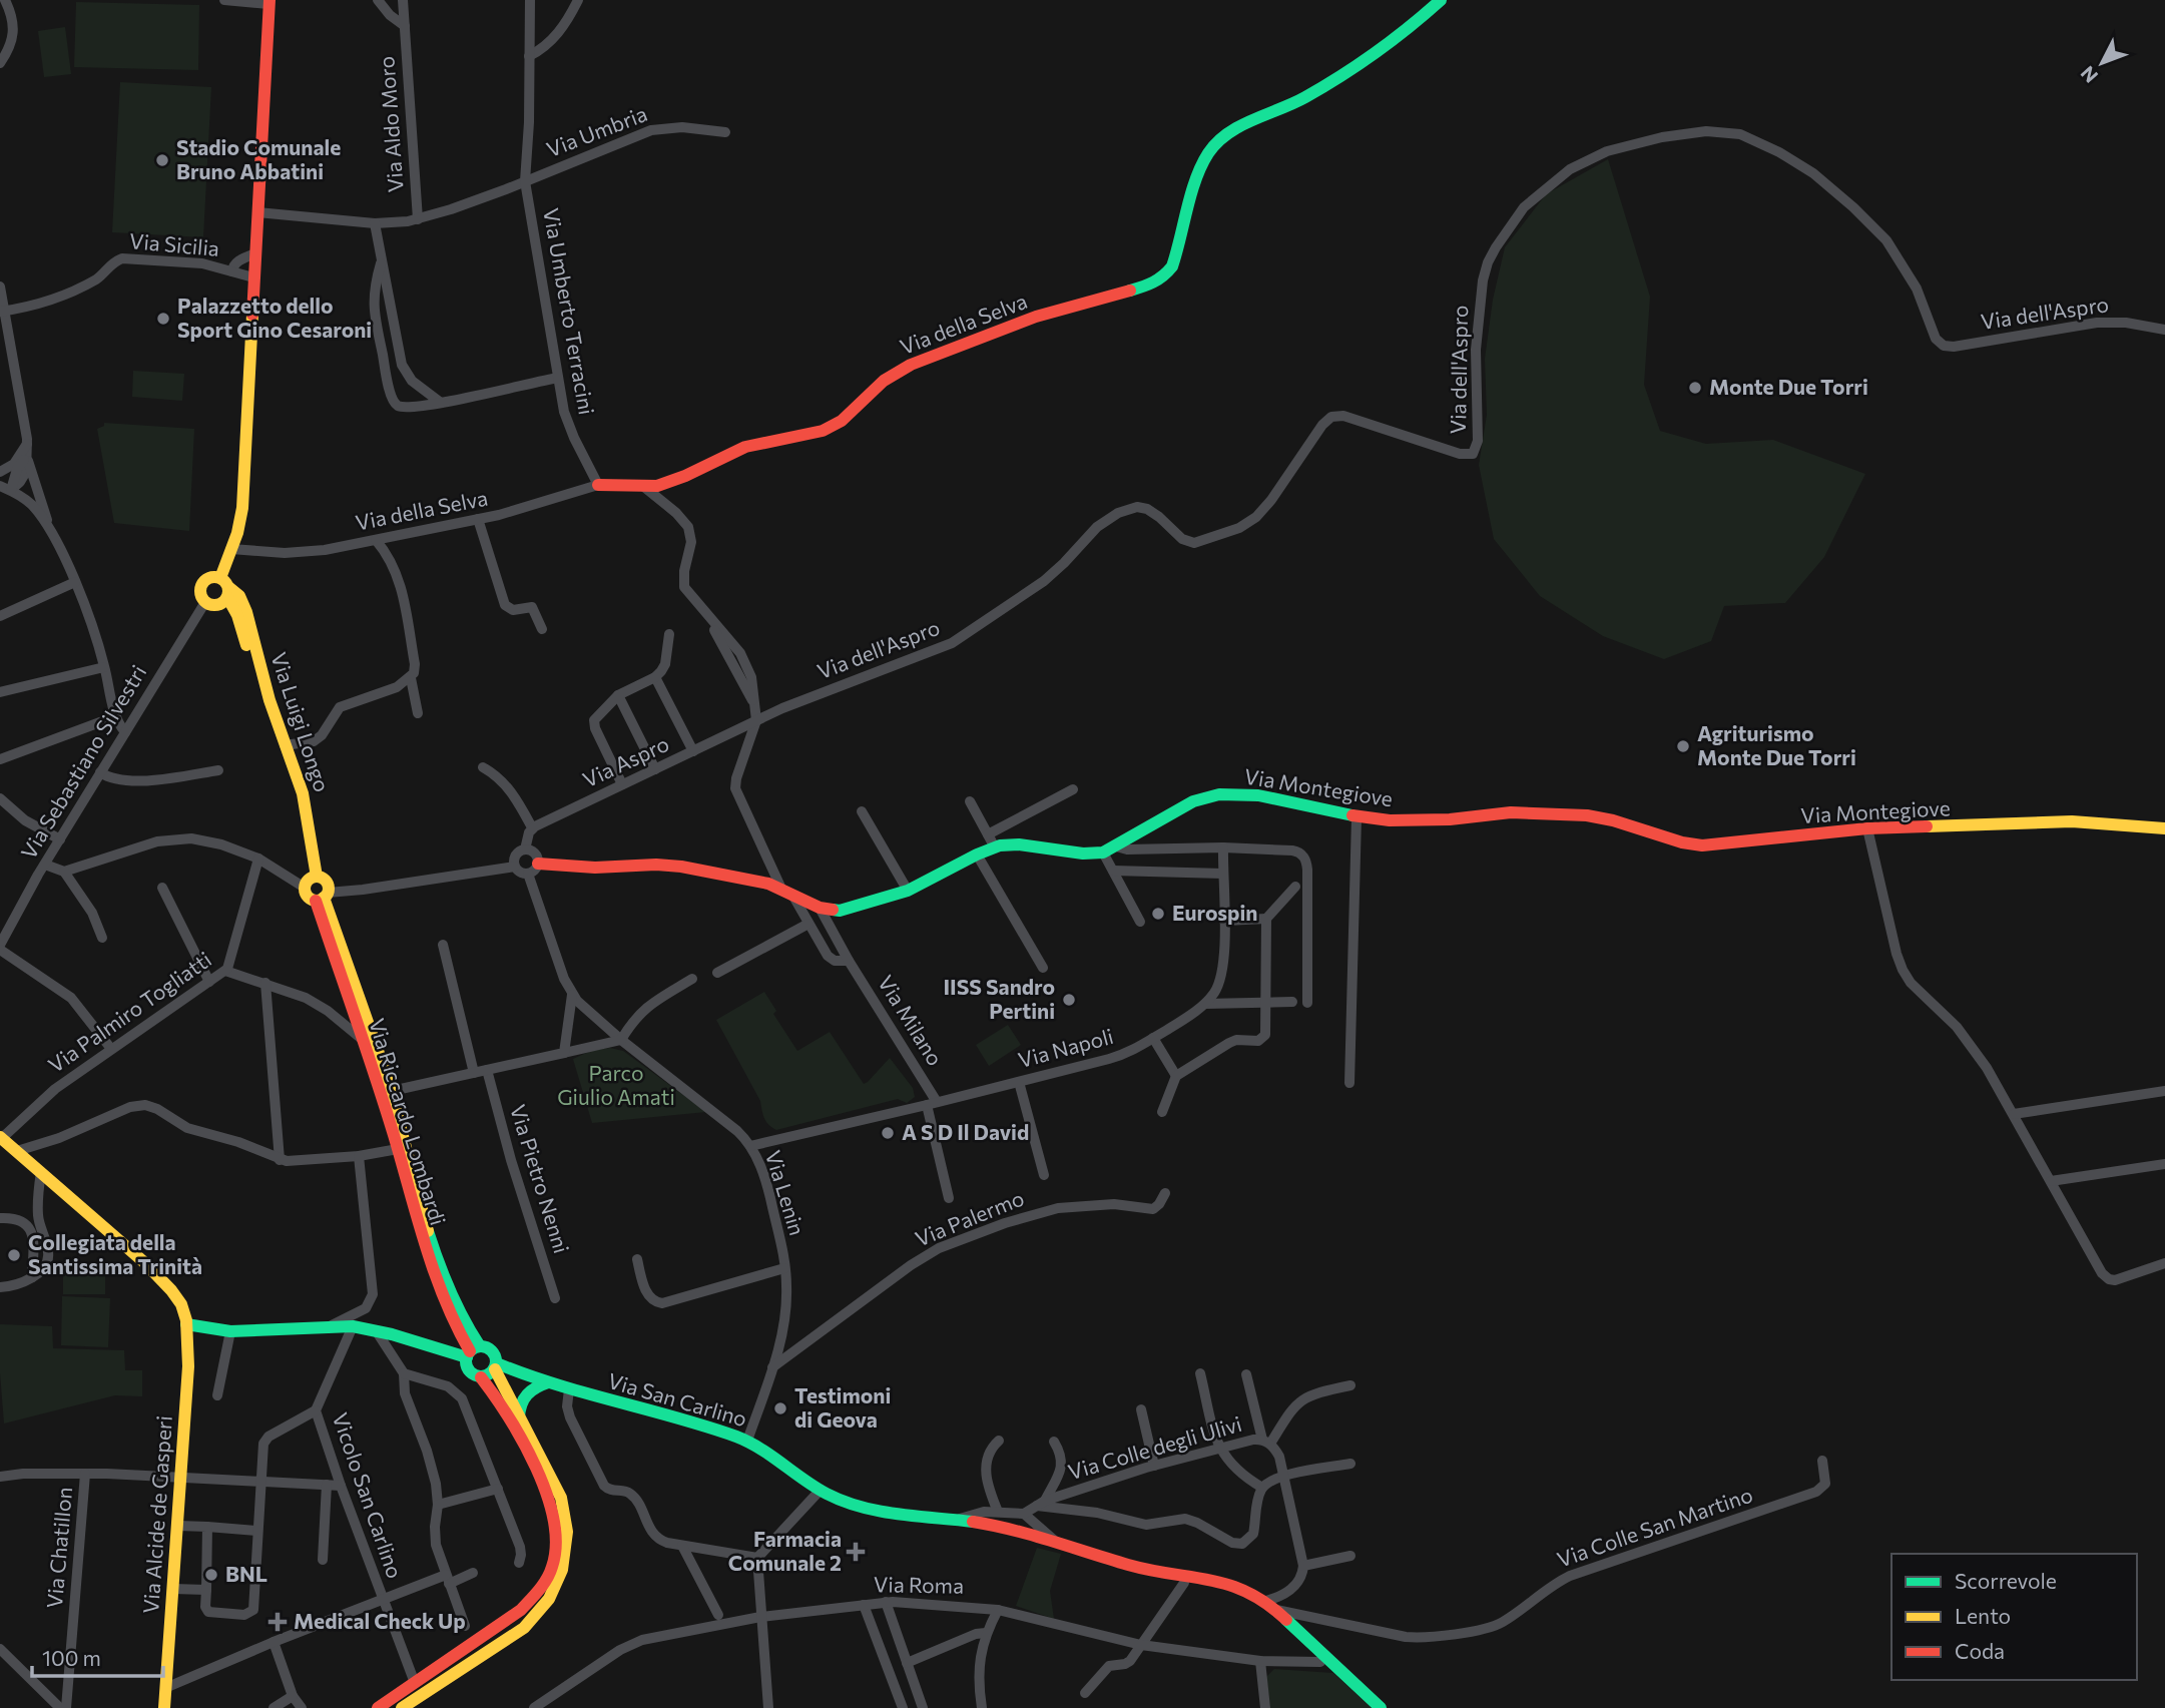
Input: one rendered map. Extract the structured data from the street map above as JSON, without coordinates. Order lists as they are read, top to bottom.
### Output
{
  "streets": {
    "street": [
      "Via Aldo Moro",
      "Via Umbria",
      "Via Sicilia",
      "Via Umberto Terracini",
      "Via dell'Aspro",
      "Via della Selva",
      "Via Luigi Longo",
      "Via Sebastiano Silvestri",
      "Via Aspro",
      "Via Montegiove",
      "Via Palmiro Togliatti",
      "Via Milano",
      "Via Napoli",
      "Via Riccardo Lombardi",
      "Via Pietro Nenni",
      "Via Lenin",
      "Via Palermo",
      "Via San Carlino",
      "Via Colle degli Ulivi",
      "Vicolo San Carlino",
      "Via Alcide de Gasperi",
      "Via Colle San Martino",
      "Via Chatillon",
      "Via Roma"
    ]
  },
  "crossings": [
    ["Via Aldo Moro", "Via Umbria"],
    ["Via Umbria", "Via Umberto Terracini"],
    ["Via Umberto Terracini", "Via della Selva"],
    ["Via dell'Aspro", "Via Aspro"],
    ["Via dell'Aspro", "Via Milano"],
    ["Via Luigi Longo", "Via Sebastiano Silvestri"],
    ["Via Aspro", "Via Milano"],
    ["Via Montegiove", "Via Milano"],
    ["Via Montegiove", "Via Lenin"],
    ["Via Palmiro Togliatti", "Via Alcide de Gasperi"],
    ["Via Milano", "Via Napoli"],
    ["Via Napoli", "Via Lenin"],
    ["Via Riccardo Lombardi", "Via San Carlino"],
    ["Via Lenin", "Via Palermo"],
    ["Via Lenin", "Via San Carlino"],
    ["Via San Carlino", "Via Colle San Martino"]
  ],
  "parks": ["Parco Giulio Amati"],
  "places": {
    "other": [
      "Stadio Comunale Bruno Abbatini",
      "Palazzetto dello Sport Gino Cesaroni",
      "Monte Due Torri",
      "Agriturismo Monte Due Torri",
      "Eurospin",
      "IISS Sandro Pertini",
      "A S D Il David",
      "Collegiata della Santissima Trinità",
      "Testimoni di Geova",
      "BNL"
    ],
    "health": ["Farmacia Comunale 2", "Medical Check Up"]
  },
  "legend": ["Scorrevole", "Lento", "Coda"],
  "scale_bar": "100 m",
  "north": "bottom left"
}
